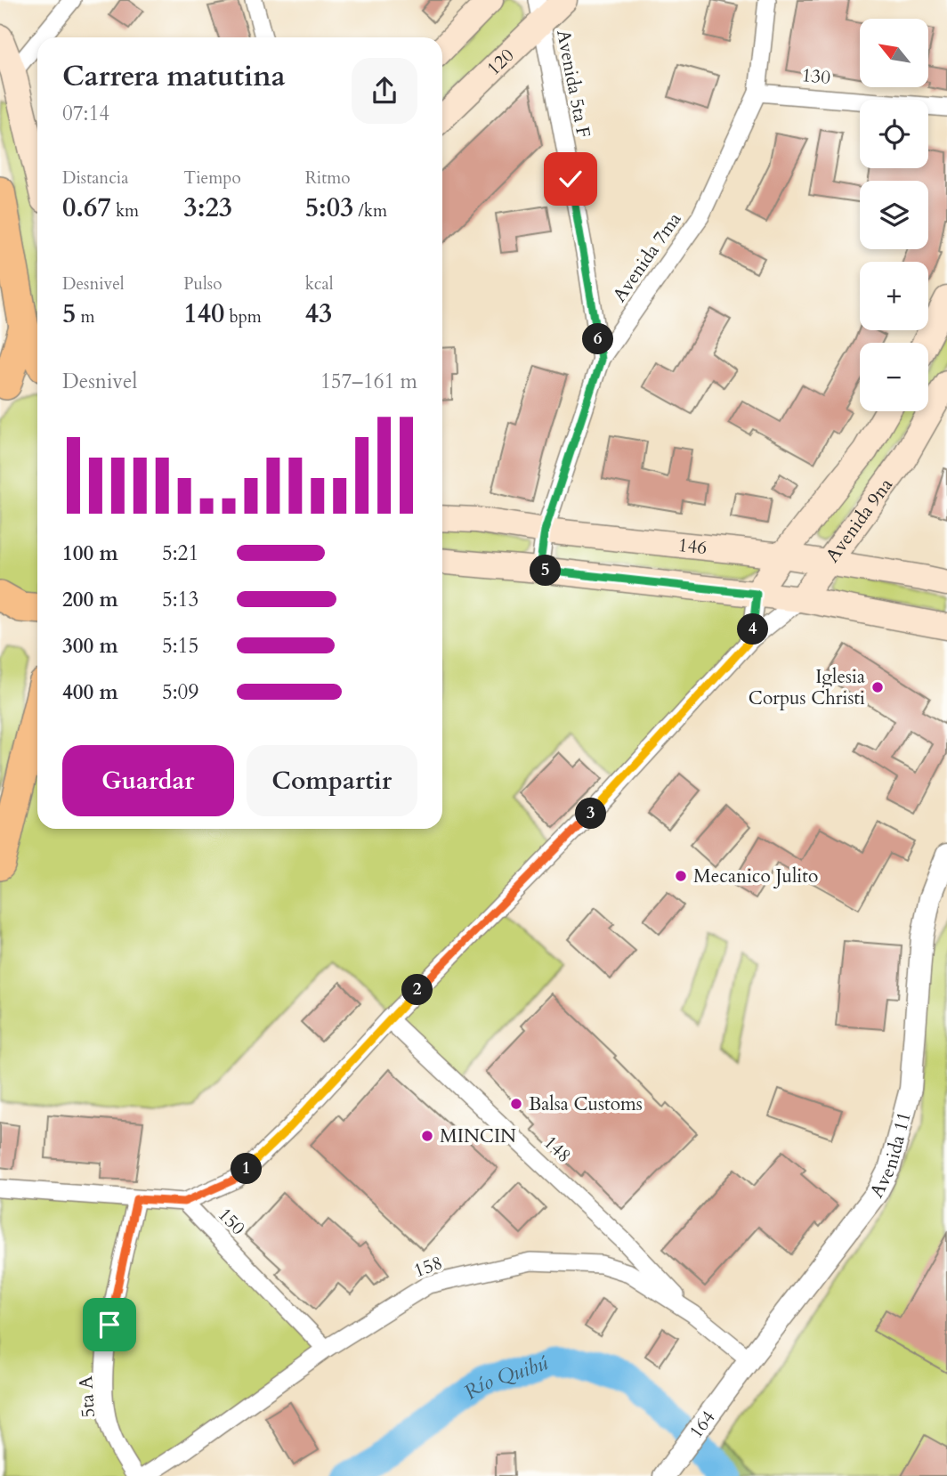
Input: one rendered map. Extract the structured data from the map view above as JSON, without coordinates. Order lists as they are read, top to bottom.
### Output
{
  "streets": {
    "main road": ["120", "Avenida 9na", "146"],
    "street": [
      "130",
      "Avenida 5ta F",
      "Avenida 7ma",
      "148",
      "Avenida 11",
      "150",
      "158",
      "5ta A",
      "164"
    ]
  },
  "crossings": [
    ["120", "Avenida 5ta F"],
    ["130", "Avenida 7ma"],
    ["Avenida 5ta F", "Avenida 7ma"],
    ["Avenida 7ma", "146"],
    ["Avenida 9na", "146"],
    ["Avenida 9na", "148"],
    ["Avenida 9na", "150"],
    ["148", "158"],
    ["Avenida 11", "158"],
    ["Avenida 11", "164"],
    ["150", "158"]
  ],
  "water": ["Río Quibú"],
  "places": [
    "Iglesia Corpus Christi",
    "Mecanico Julito",
    "Balsa Customs",
    "MINCIN"
  ],
  "north": "top left",
  "page": {
    "map_buttons": ["+", "−"],
    "heading": ["Carrera matutina", "07:14"],
    "stats": [
      ["Distancia", "0.67 km"],
      ["Tiempo", "3:23"],
      ["Ritmo", "5:03 /km"],
      ["Desnivel", "5 m"],
      ["Pulso", "140 bpm"],
      ["kcal", "43"]
    ],
    "pins": [
      "6",
      "5",
      "4",
      "3",
      "2",
      "1"
    ],
    "chart": ["Desnivel", "157–161 m"],
    "list": [
      {
        "name": "100 m",
        "note": "5:21"
      },
      {
        "name": "200 m",
        "note": "5:13"
      },
      {
        "name": "300 m",
        "note": "5:15"
      },
      {
        "name": "400 m",
        "note": "5:09"
      }
    ],
    "buttons": ["Guardar", "Compartir"]
  }
}
